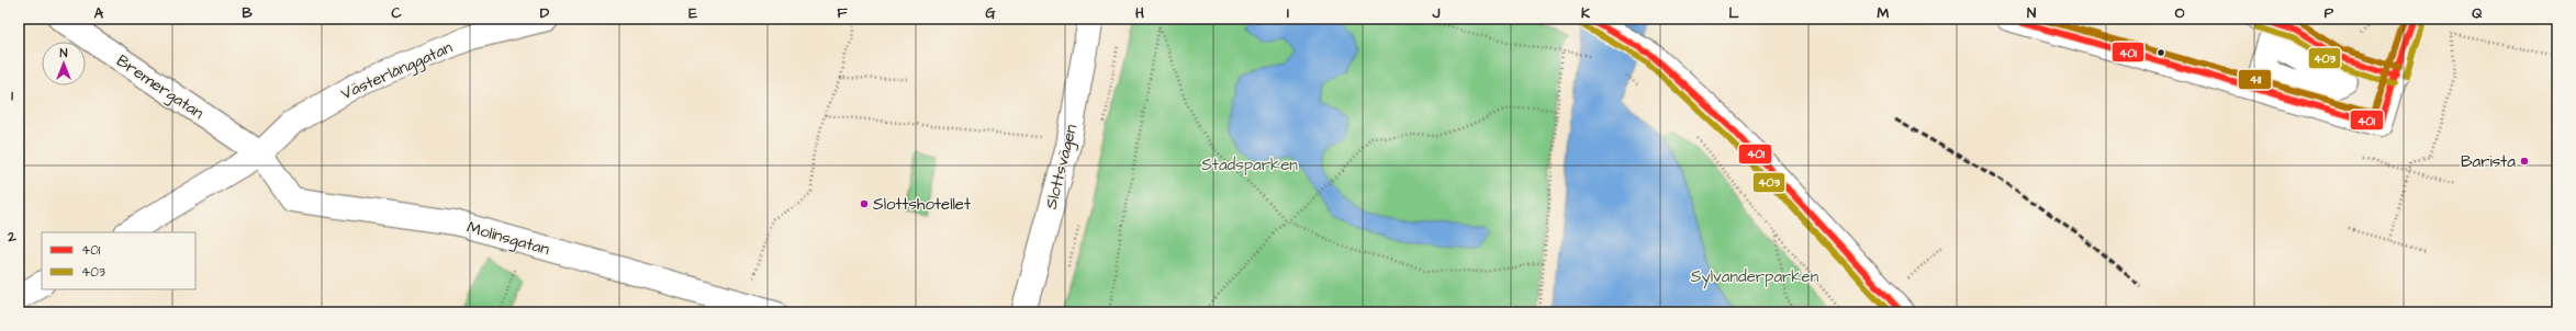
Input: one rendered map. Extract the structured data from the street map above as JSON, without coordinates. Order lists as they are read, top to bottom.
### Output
{
  "streets": {
    "street": [
      "Västerlånggatan",
      "Bremergatan",
      "Slottsvägen",
      "Molinsgatan"
    ]
  },
  "crossings": [
    ["Västerlånggatan", "Bremergatan"],
    ["Västerlånggatan", "Molinsgatan"],
    ["Bremergatan", "Molinsgatan"]
  ],
  "parks": ["Stadsparken", "Sylvanderparken"],
  "places": ["Barista", "Slottshotellet"],
  "lines": ["transit line 401", "transit line 411", "transit line 403"],
  "legend": ["401", "403"],
  "north": "top",
  "grid": {
    "columns": [
      "A",
      "B",
      "C",
      "D",
      "E",
      "F",
      "G",
      "H",
      "I",
      "J",
      "K",
      "L",
      "M",
      "N",
      "O",
      "P",
      "Q"
    ],
    "rows": ["1", "2"]
  }
}
